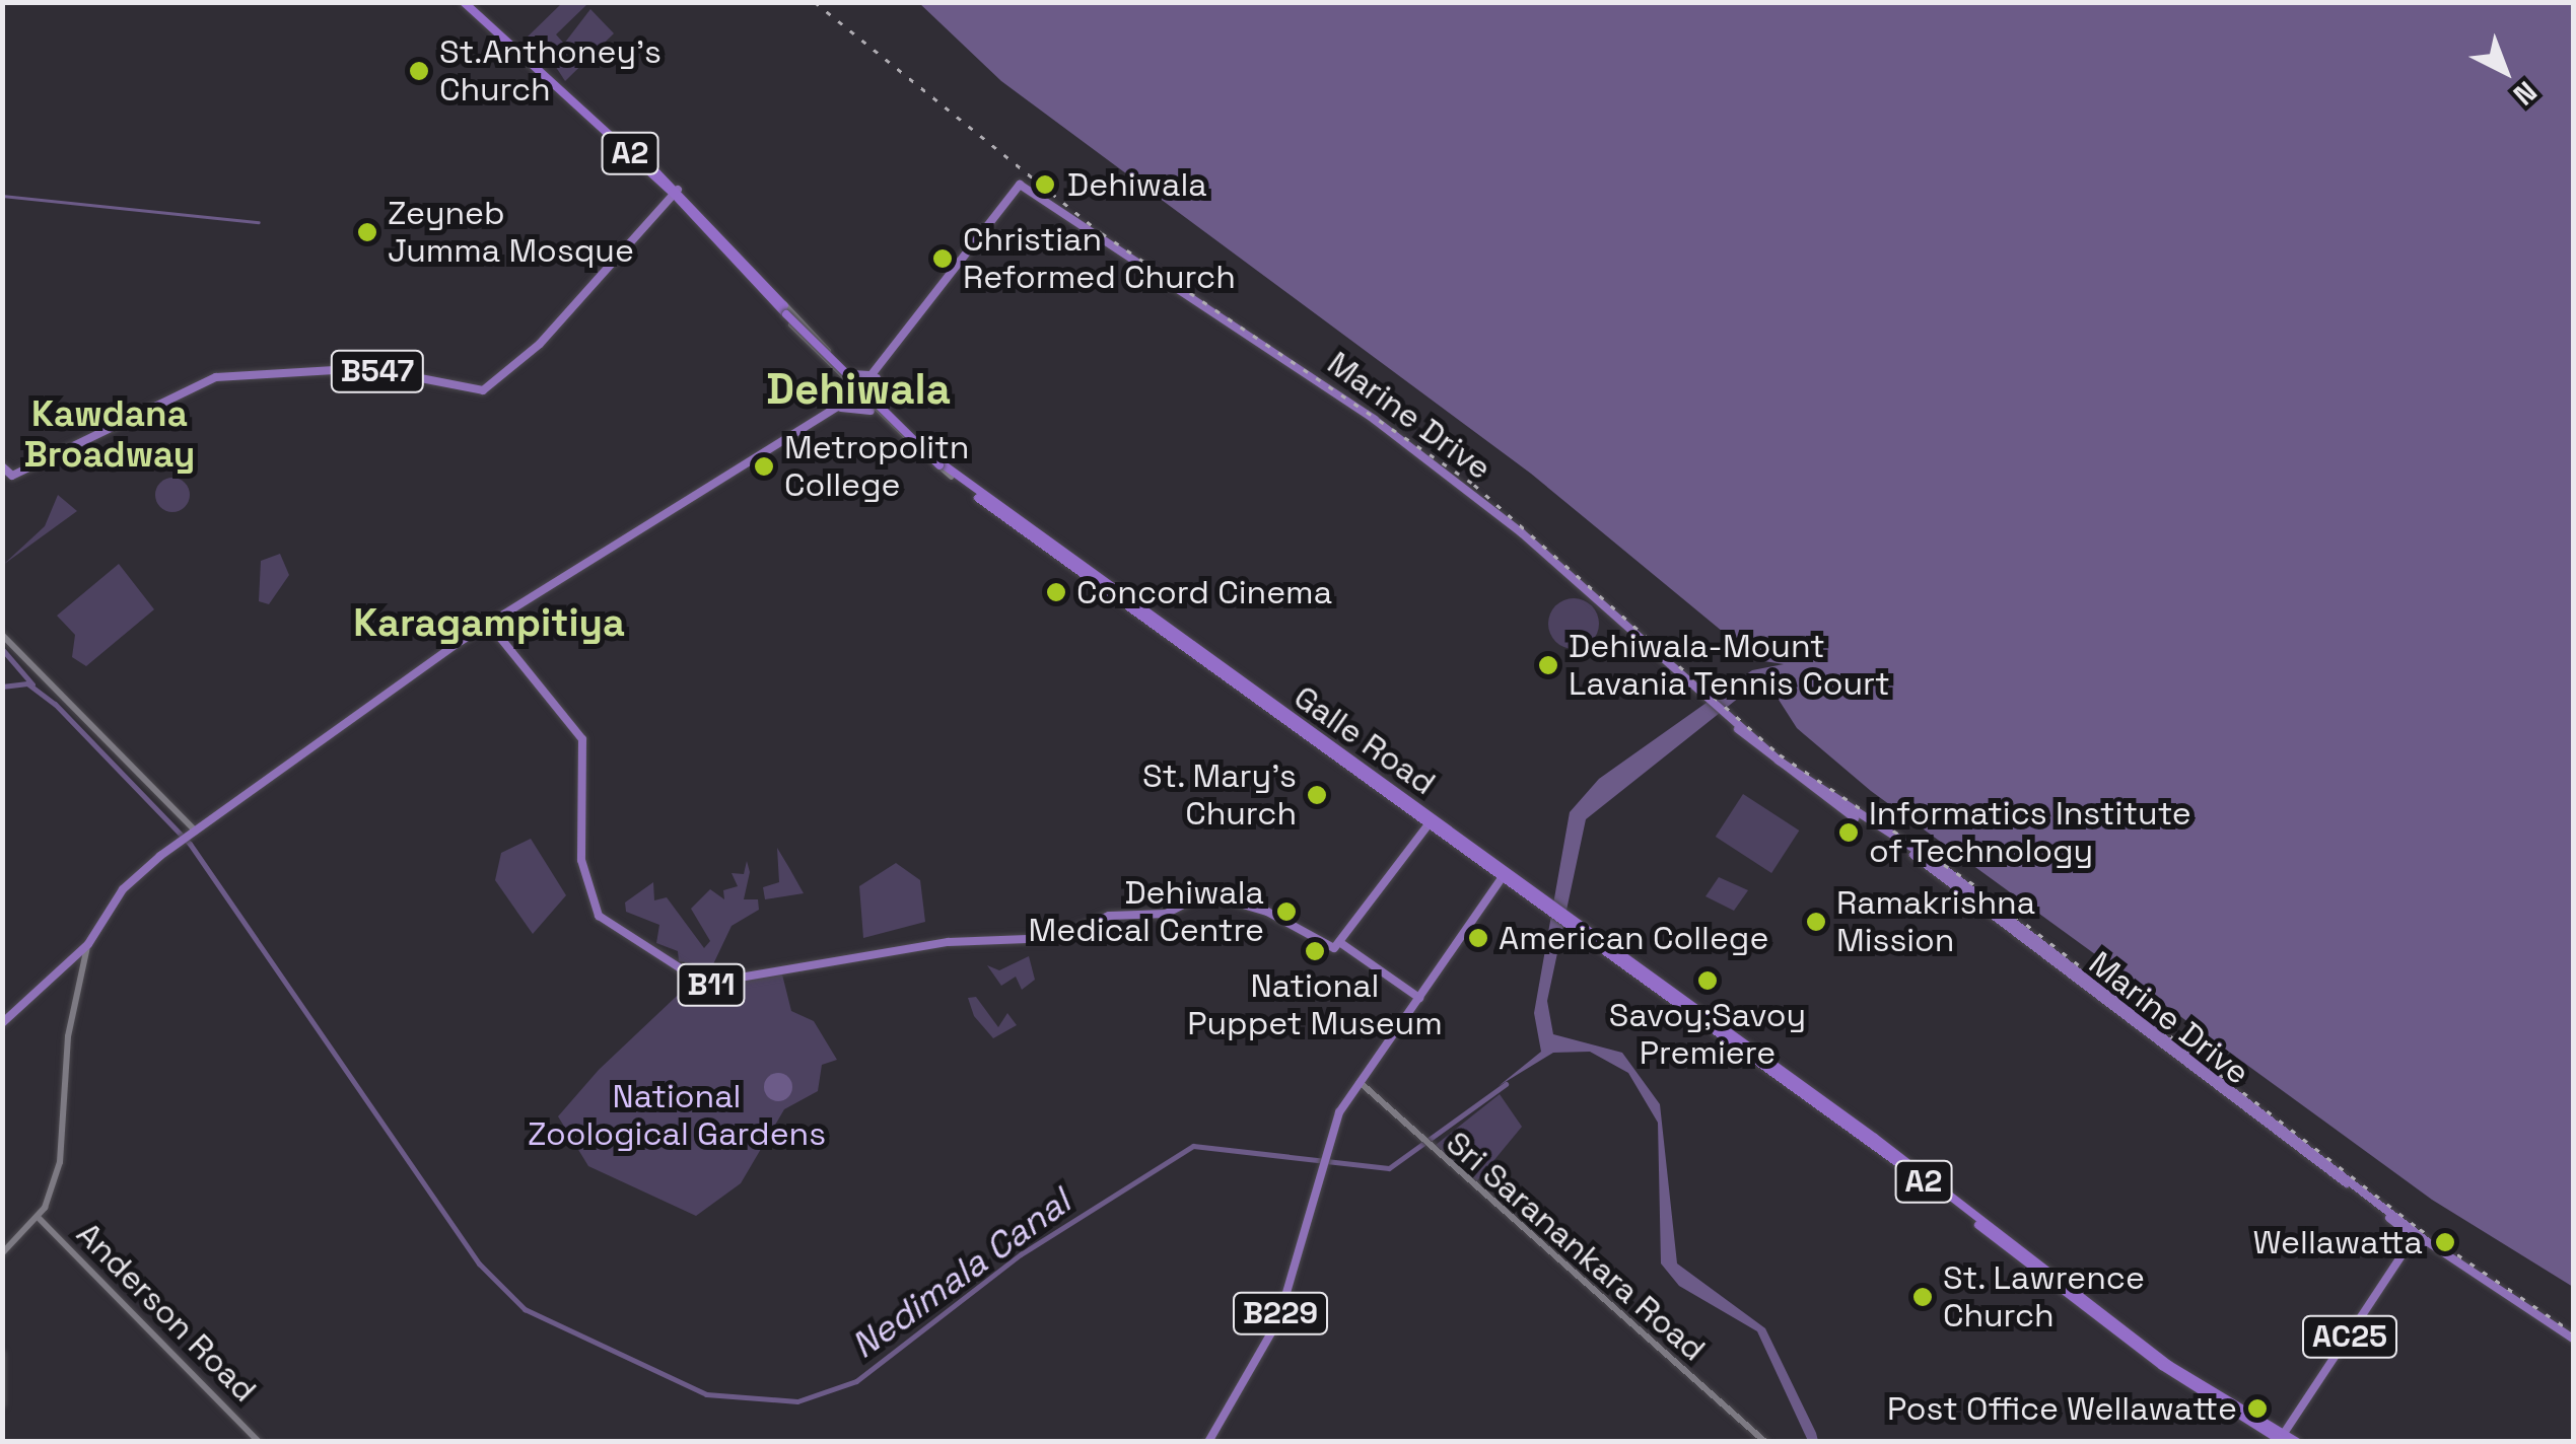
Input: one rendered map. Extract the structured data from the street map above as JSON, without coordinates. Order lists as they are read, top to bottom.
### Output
{
  "streets": {
    "highway": ["A2", "Galle Road"],
    "main road": [
      "B547",
      "Marine Drive",
      "B11",
      "Sri Saranankara Road",
      "Anderson Road",
      "B229",
      "AC25"
    ]
  },
  "crossings": [
    ["B547", "Galle Road"],
    ["Marine Drive", "AC25"],
    ["Galle Road", "B229"],
    ["Galle Road", "AC25"],
    ["Sri Saranankara Road", "B229"]
  ],
  "districts": ["Dehiwala", "Kawdana Broadway", "Karagampitiya"],
  "water": ["Nedimala Canal"],
  "parks": ["National Zoological Gardens"],
  "places": [
    "St.Anthoney's Church",
    "Dehiwala",
    "Zeyneb Jumma Mosque",
    "Christian Reformed Church",
    "Metropolitn College",
    "Concord Cinema",
    "Dehiwala-Mount Lavania Tennis Court",
    "St. Mary's Church",
    "Informatics Institute of Technology",
    "Dehiwala Medical Centre",
    "Ramakrishna Mission",
    "American College",
    "National Puppet Museum",
    "Savoy;Savoy Premiere",
    "Wellawatta",
    "St. Lawrence Church",
    "Post Office Wellawatte"
  ],
  "north": "bottom right"
}
